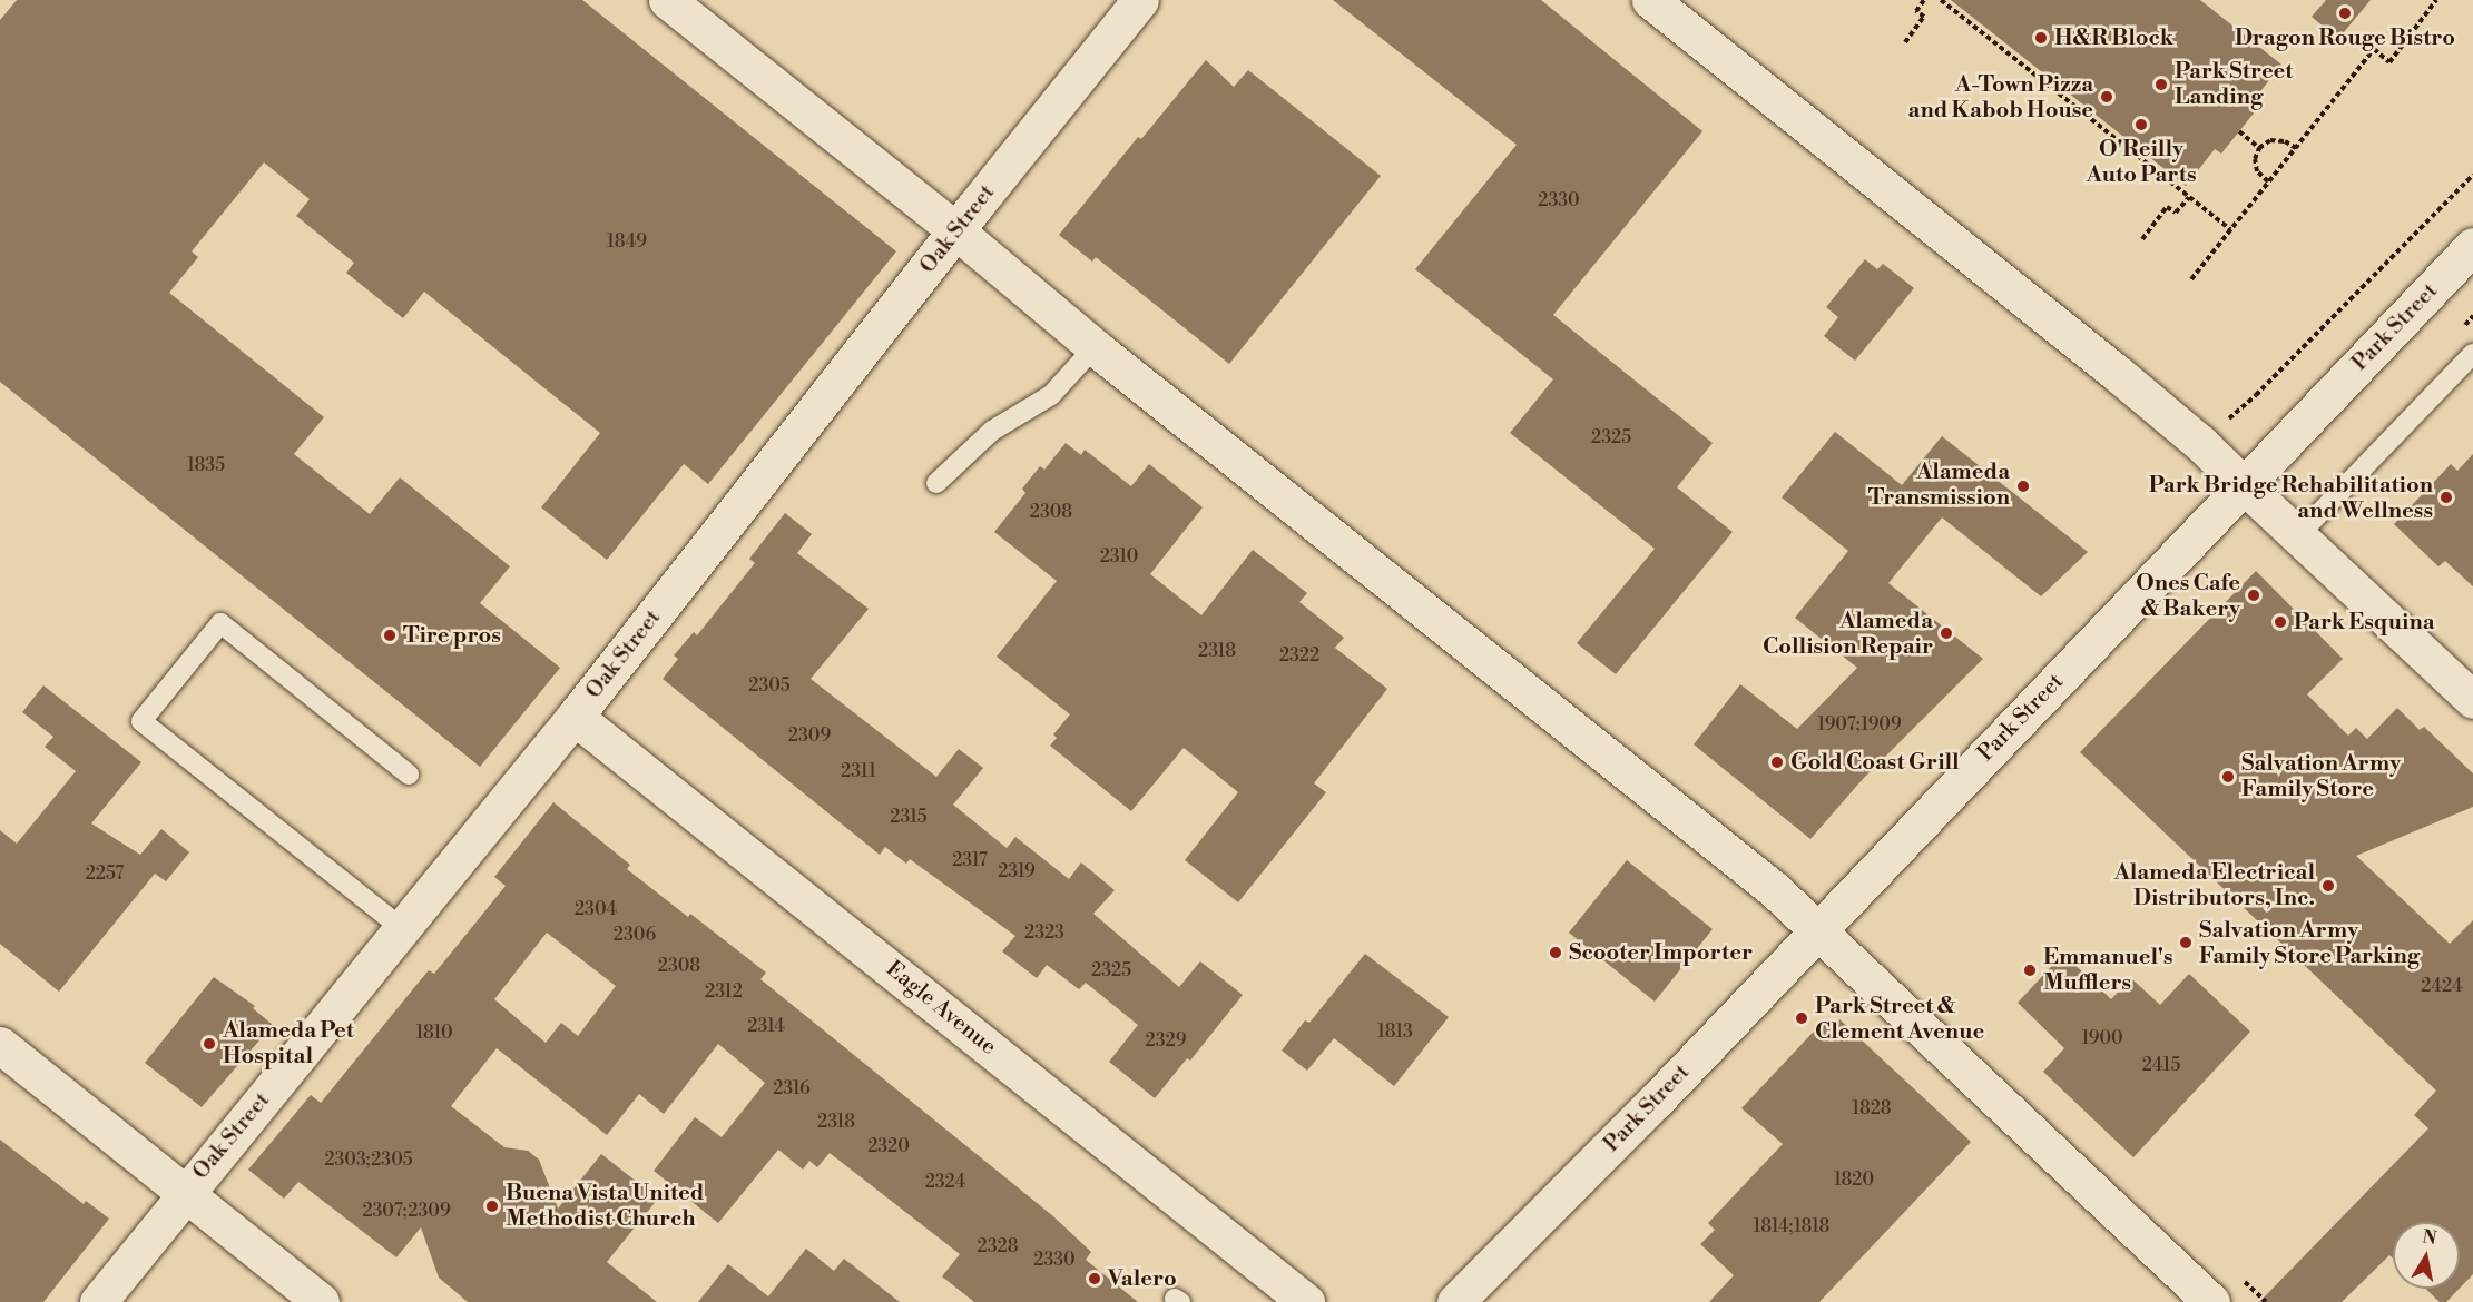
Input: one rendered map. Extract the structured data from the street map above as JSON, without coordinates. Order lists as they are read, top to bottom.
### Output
{
  "streets": {
    "street": ["Oak Street", "Park Street", "Eagle Avenue"]
  },
  "crossings": [
    ["Oak Street", "Eagle Avenue"]
  ],
  "places": [
    "Dragon Rouge Bistro",
    "H&R Block",
    "Park Street Landing",
    "A-Town Pizza and Kabob House",
    "O'Reilly Auto Parts",
    "Alameda Transmission",
    "Park Bridge Rehabilitation and Wellness",
    "Ones Cafe & Bakery",
    "Park Esquina",
    "Alameda Collision Repair",
    "Tire pros",
    "Gold Coast Grill",
    "Salvation Army Family Store",
    "Alameda Electrical Distributors, Inc.",
    "Salvation Army Family Store Parking",
    "Scooter Importer",
    "Emmanuel's Mufflers",
    "Park Street & Clement Avenue",
    "Alameda Pet Hospital",
    "Buena Vista United Methodist Church",
    "Valero"
  ],
  "house_numbers": [
    "2330",
    "1849",
    "2325",
    "1835",
    "2308",
    "2310",
    "2318",
    "2322",
    "2305",
    "1907;1909",
    "2309",
    "2311",
    "2315",
    "2317",
    "2319",
    "2257",
    "2304",
    "2323",
    "2306",
    "2308",
    "2325",
    "2424",
    "2312",
    "2314",
    "1813",
    "1810",
    "1900",
    "2329",
    "2415",
    "2316",
    "1828",
    "2318",
    "2320",
    "2303;2305",
    "1820",
    "2324",
    "2307;2309",
    "1814;1818",
    "2328",
    "2330"
  ],
  "north": "top"
}
